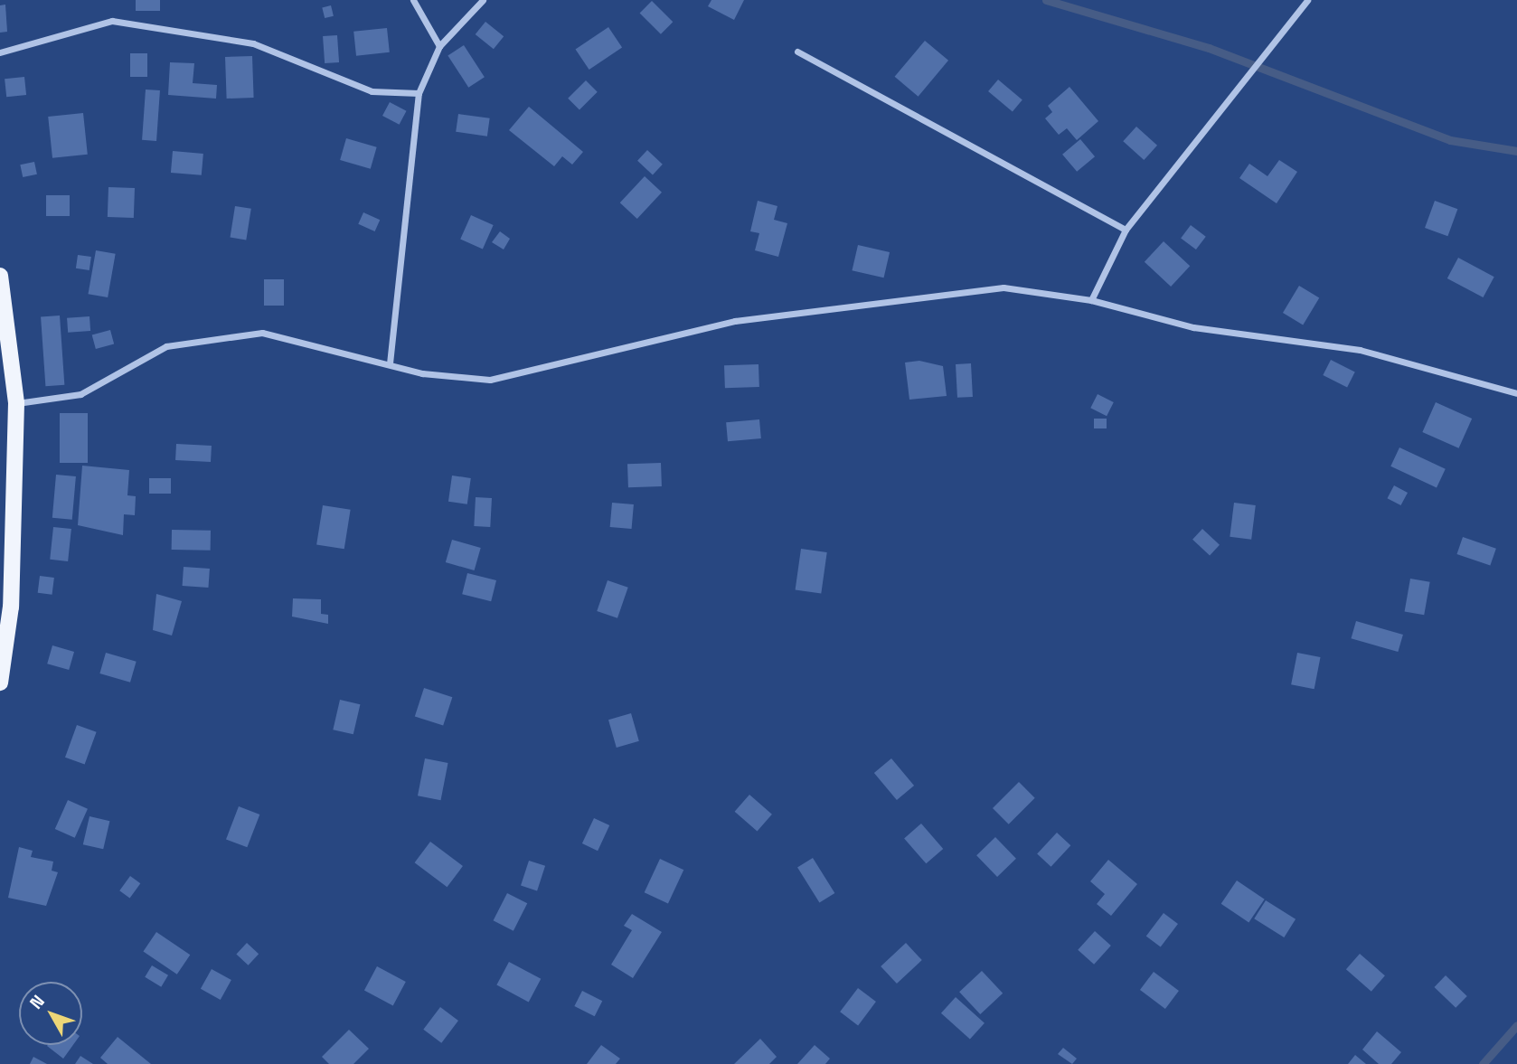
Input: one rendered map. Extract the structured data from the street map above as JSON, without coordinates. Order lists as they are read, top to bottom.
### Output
{
  "north": "top left"
}
